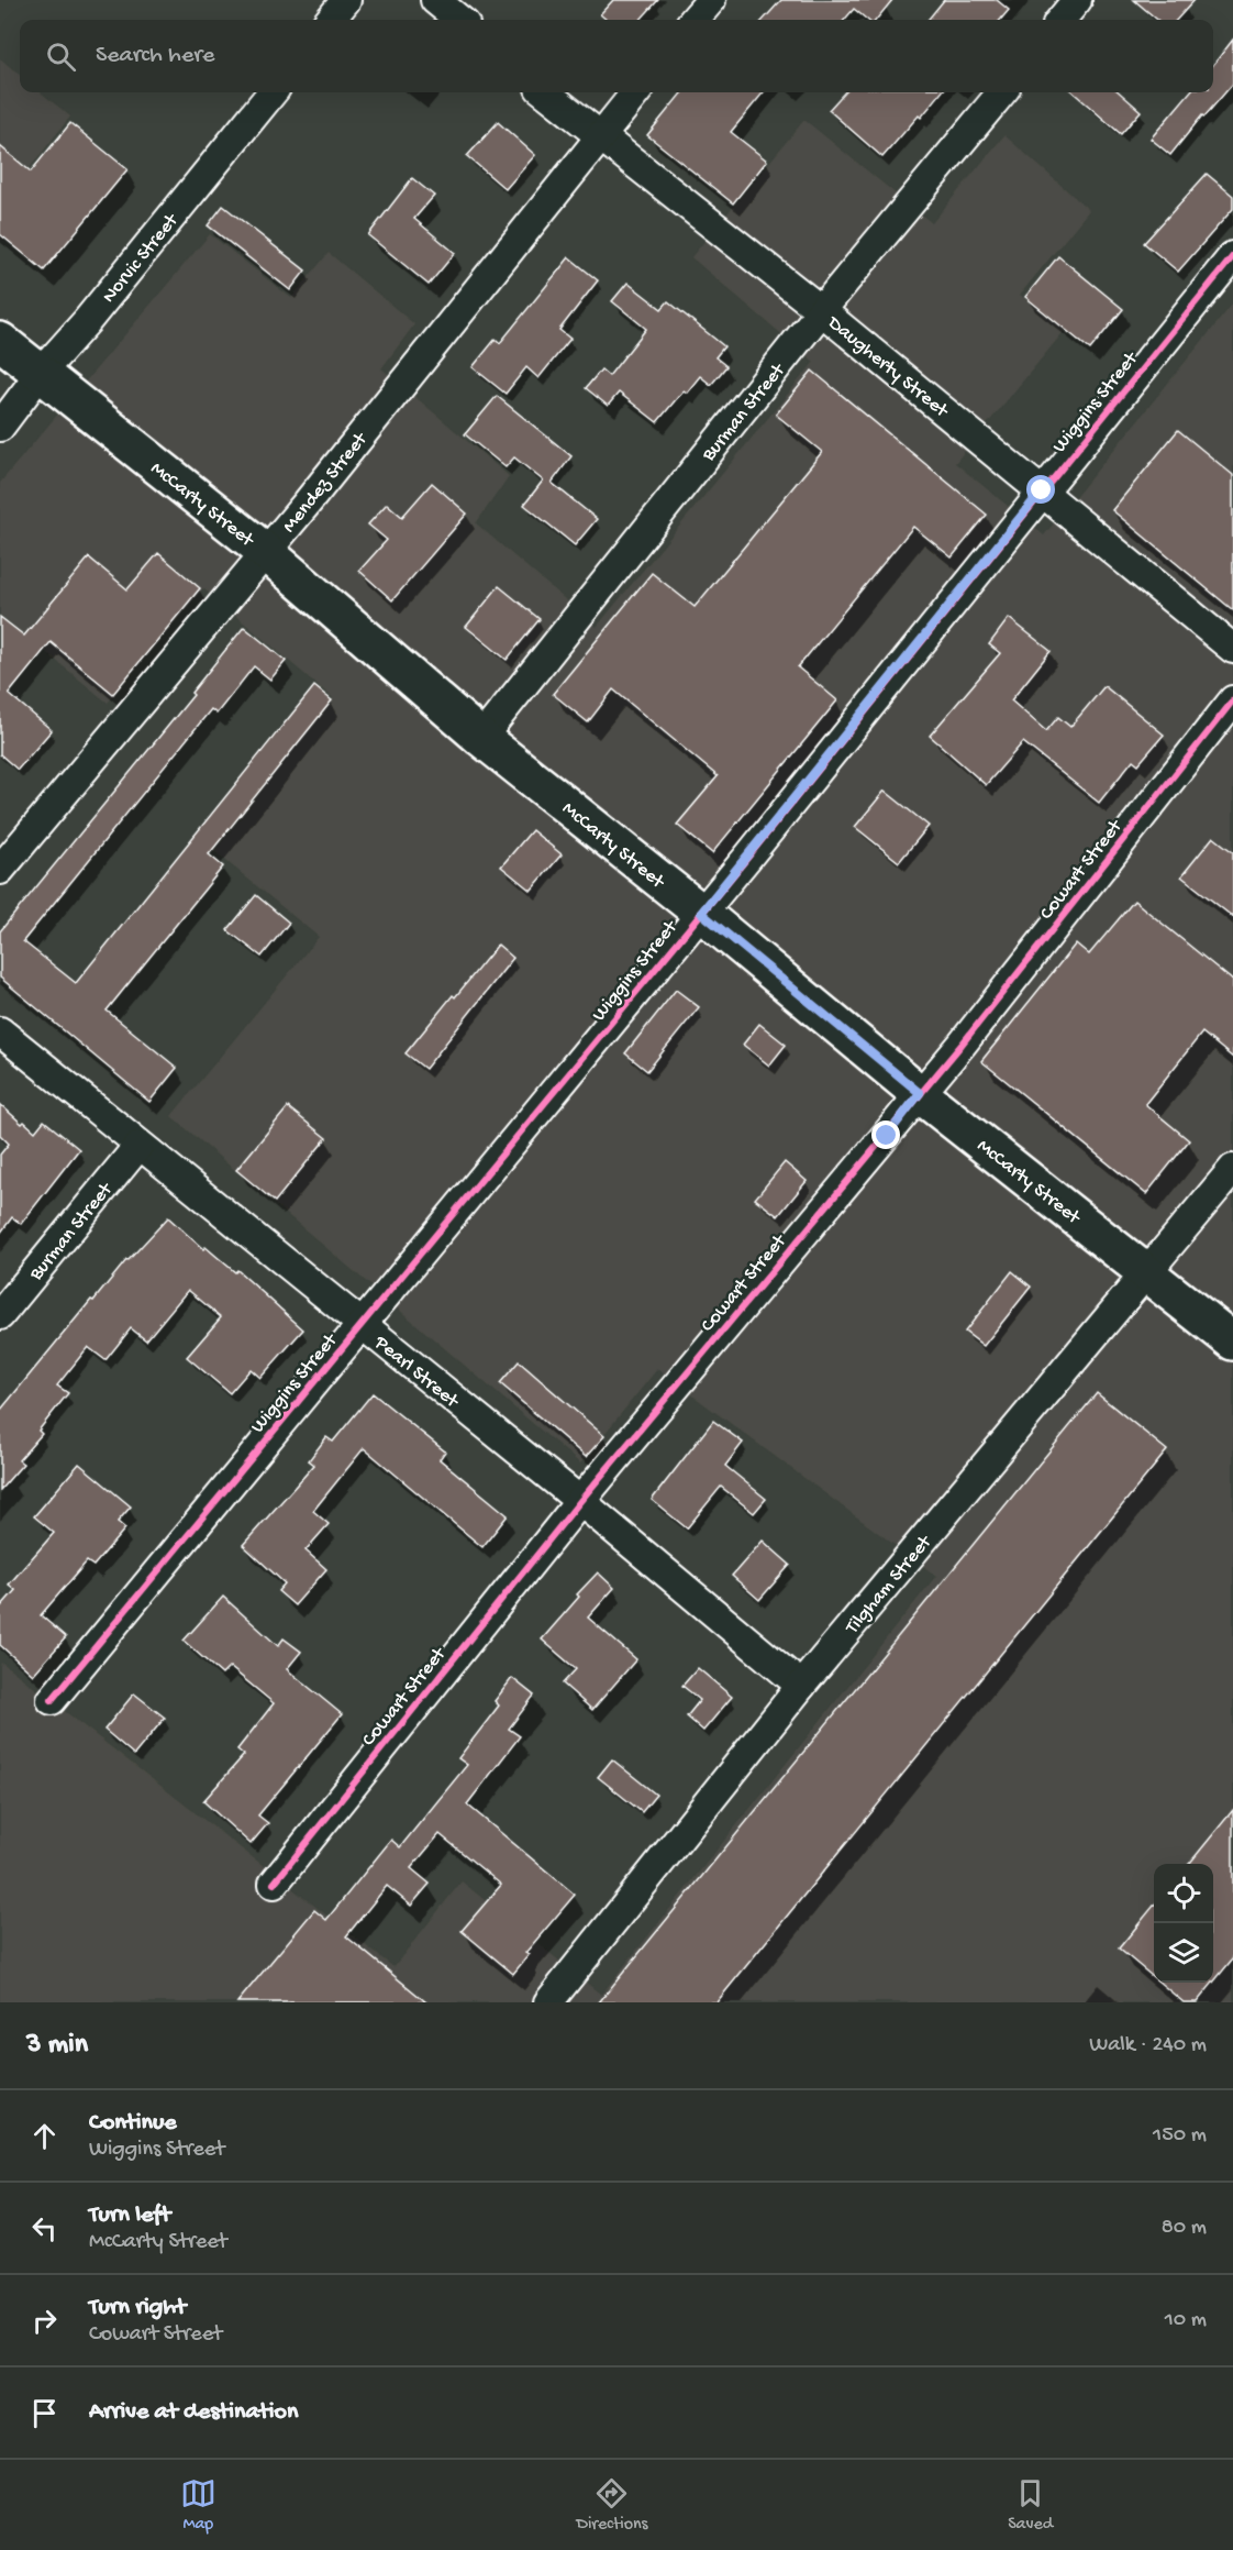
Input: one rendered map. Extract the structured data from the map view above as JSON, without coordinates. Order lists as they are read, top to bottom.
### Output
{
  "streets": {
    "main road": ["McCarty Street"],
    "street": [
      "Norvic Street",
      "Daugherty Street",
      "Wiggins Street",
      "Burman Street",
      "Mendez Street",
      "Cowart Street",
      "Pearl Street",
      "Tilgham Street"
    ]
  },
  "crossings": [
    ["Norvic Street", "McCarty Street"],
    ["Daugherty Street", "Wiggins Street"],
    ["Daugherty Street", "Burman Street"],
    ["Daugherty Street", "Mendez Street"],
    ["Wiggins Street", "McCarty Street"],
    ["Wiggins Street", "Pearl Street"],
    ["Burman Street", "McCarty Street"],
    ["Burman Street", "Pearl Street"],
    ["Mendez Street", "McCarty Street"],
    ["McCarty Street", "Cowart Street"],
    ["McCarty Street", "Tilgham Street"],
    ["Cowart Street", "Pearl Street"],
    ["Pearl Street", "Tilgham Street"]
  ],
  "page": {
    "search": "Search here",
    "heading": ["3 min", "Walk · 240 m"],
    "list": [
      ["Continue", "Wiggins Street", "150 m"],
      ["Turn left", "McCarty Street", "80 m"],
      ["Turn right", "Cowart Street", "10 m"],
      "Arrive at destination"
    ],
    "nav": ["Map", "Directions", "Saved"]
  }
}
